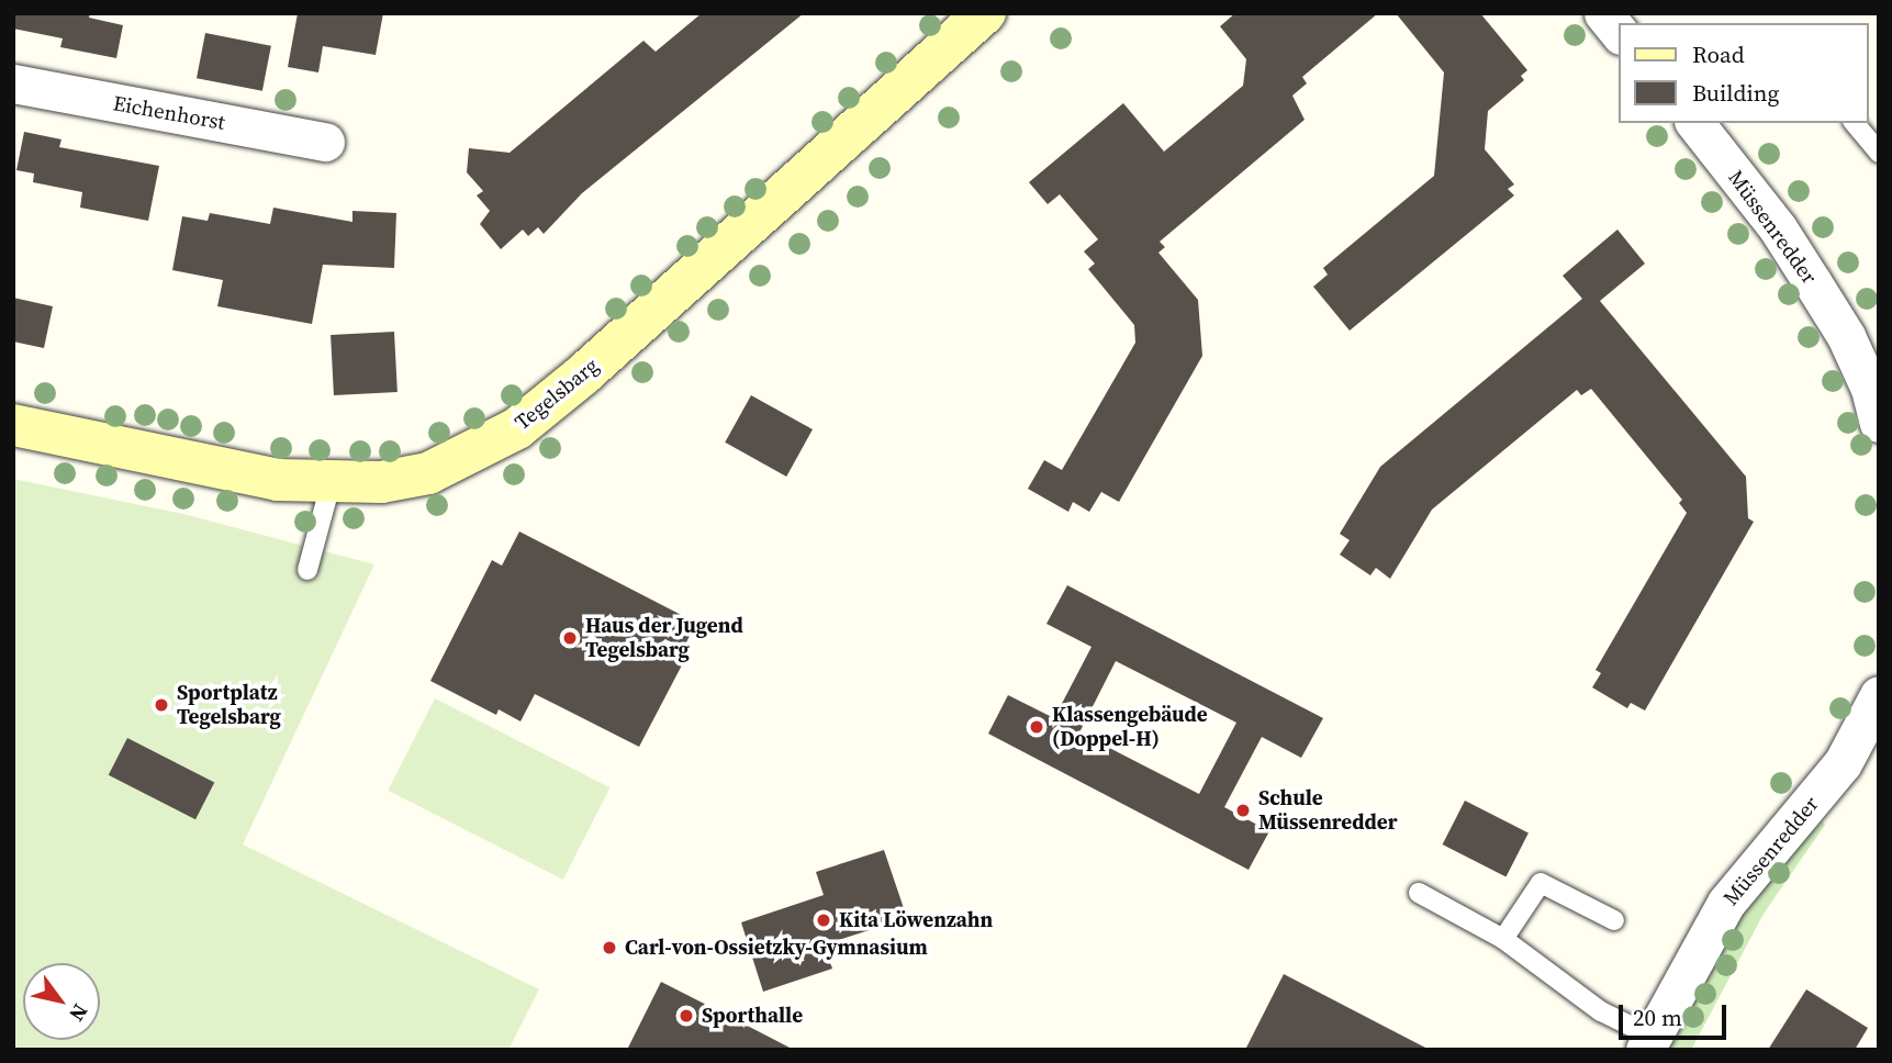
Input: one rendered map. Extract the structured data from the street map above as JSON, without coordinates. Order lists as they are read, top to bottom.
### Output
{
  "streets": {
    "street": ["Eichenhorst", "Müssenredder", "Tegelsbarg"]
  },
  "places": [
    "Haus der Jugend Tegelsbarg",
    "Sportplatz Tegelsbarg",
    "Klassengebäude (Doppel-H)",
    "Schule Müssenredder",
    "Kita Löwenzahn",
    "Carl-von-Ossietzky-Gymnasium",
    "Sporthalle"
  ],
  "legend": ["Road", "Building"],
  "scale_bar": "20 m",
  "north": "bottom right"
}
